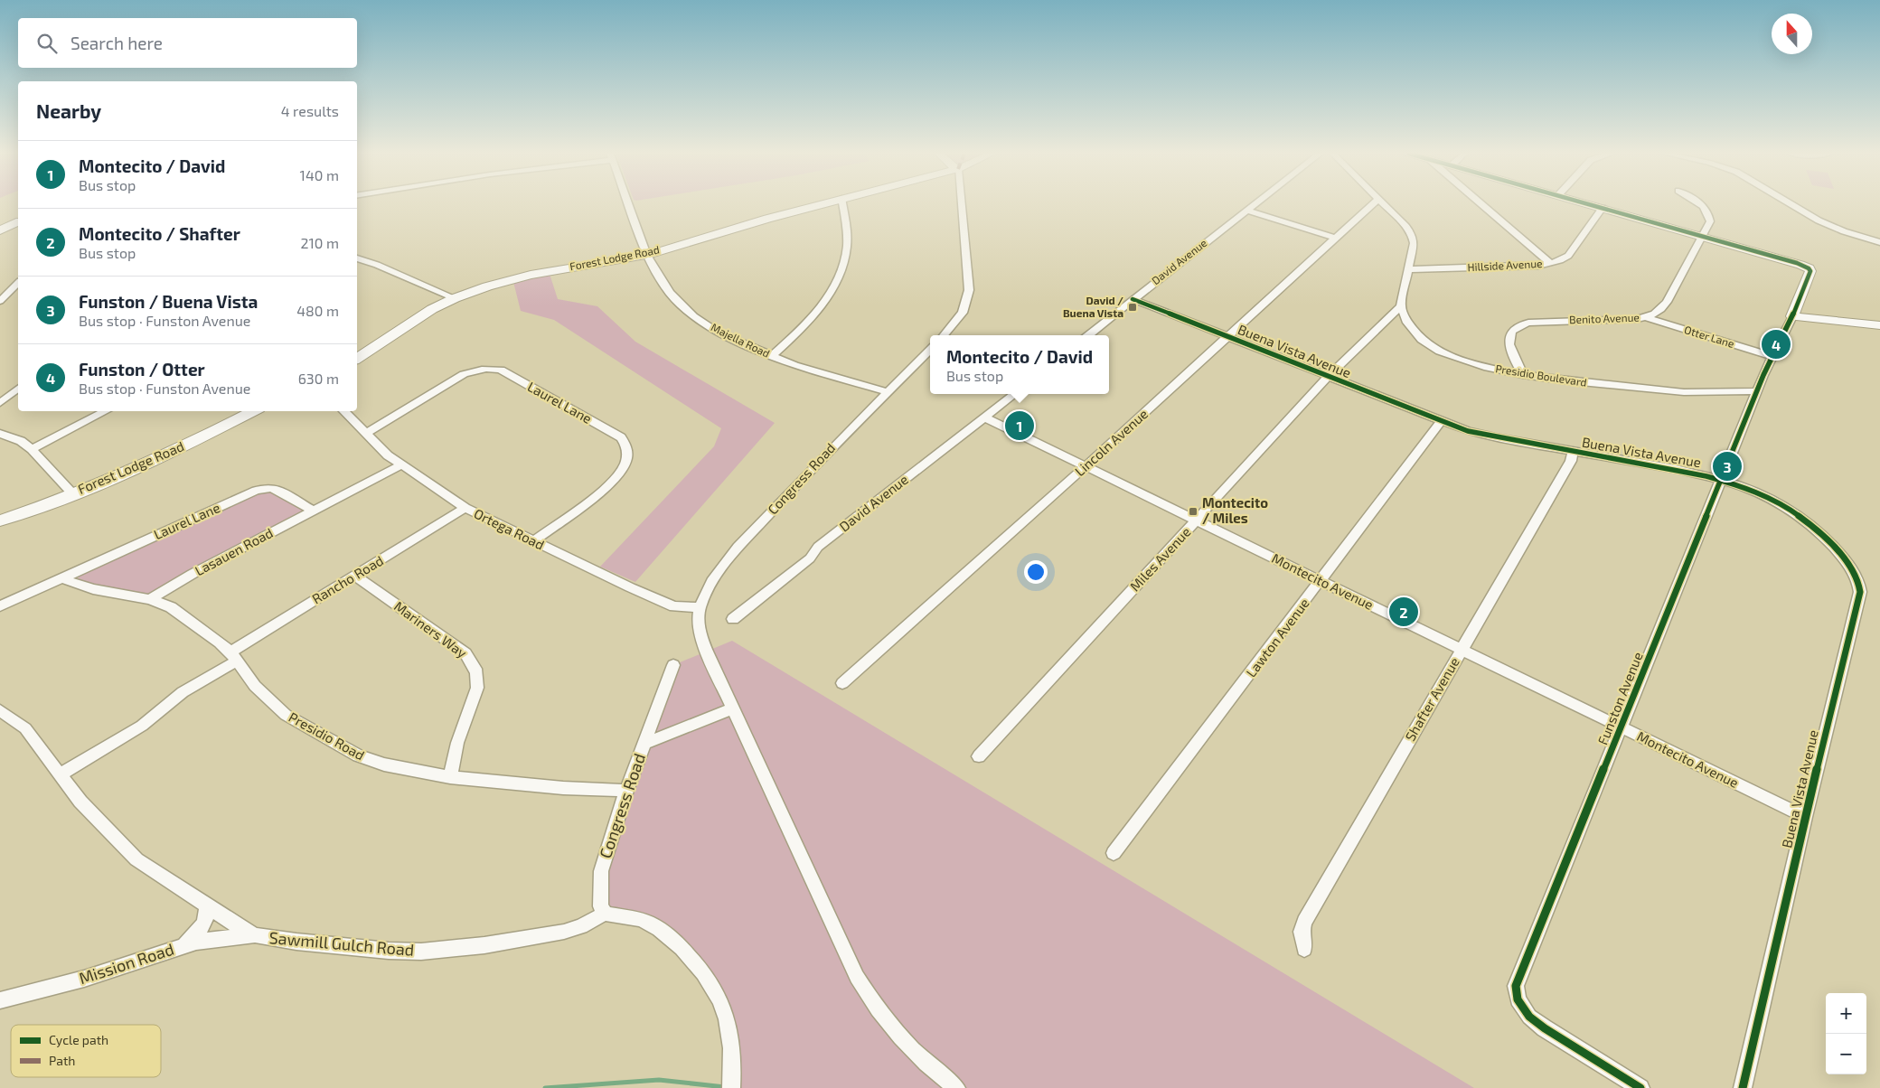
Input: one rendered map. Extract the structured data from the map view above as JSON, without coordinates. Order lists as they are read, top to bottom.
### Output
{
  "streets": {
    "street": [
      "Forest Lodge Road",
      "David Avenue",
      "Hillside Avenue",
      "Benito Avenue",
      "Otter Lane",
      "Majella Road",
      "Buena Vista Avenue",
      "Presidio Boulevard",
      "Laurel Lane",
      "Lincoln Avenue",
      "Congress Road",
      "Ortega Road",
      "Lasauen Road",
      "Miles Avenue",
      "Rancho Road",
      "Montecito Avenue",
      "Mariners Way",
      "Lawton Avenue",
      "Funston Avenue",
      "Shafter Avenue",
      "Presidio Road",
      "Sawmill Gulch Road",
      "Mission Road"
    ]
  },
  "crossings": [
    ["Forest Lodge Road", "Majella Road"],
    ["David Avenue", "Buena Vista Avenue"],
    ["David Avenue", "Montecito Avenue"],
    ["Benito Avenue", "Otter Lane"],
    ["Benito Avenue", "Presidio Boulevard"],
    ["Benito Avenue", "Funston Avenue"],
    ["Otter Lane", "Funston Avenue"],
    ["Majella Road", "Congress Road"],
    ["Buena Vista Avenue", "Lincoln Avenue"],
    ["Buena Vista Avenue", "Miles Avenue"],
    ["Buena Vista Avenue", "Montecito Avenue"],
    ["Buena Vista Avenue", "Lawton Avenue"],
    ["Buena Vista Avenue", "Funston Avenue"],
    ["Buena Vista Avenue", "Shafter Avenue"],
    ["Presidio Boulevard", "Miles Avenue"],
    ["Presidio Boulevard", "Funston Avenue"],
    ["Laurel Lane", "Ortega Road"],
    ["Laurel Lane", "Lasauen Road"],
    ["Lincoln Avenue", "Montecito Avenue"],
    ["Congress Road", "Ortega Road"],
    ["Congress Road", "Presidio Road"],
    ["Congress Road", "Sawmill Gulch Road"],
    ["Ortega Road", "Lasauen Road"],
    ["Ortega Road", "Rancho Road"],
    ["Lasauen Road", "Presidio Road"],
    ["Miles Avenue", "Montecito Avenue"],
    ["Rancho Road", "Mariners Way"],
    ["Rancho Road", "Presidio Road"],
    ["Rancho Road", "Sawmill Gulch Road"],
    ["Montecito Avenue", "Lawton Avenue"],
    ["Montecito Avenue", "Funston Avenue"],
    ["Montecito Avenue", "Shafter Avenue"],
    ["Mariners Way", "Presidio Road"],
    ["Sawmill Gulch Road", "Mission Road"]
  ],
  "places": {
    "transit": ["David / Buena Vista", "Montecito / Miles"]
  },
  "legend": ["Cycle path", "Path"],
  "north": "top",
  "page": {
    "search": "Search here",
    "heading": ["Nearby", "4 results"],
    "list": [
      {
        "mark": "1",
        "name": "Montecito / David",
        "note": "Bus stop",
        "value": "140 m"
      },
      {
        "mark": "2",
        "name": "Montecito / Shafter",
        "note": "Bus stop",
        "value": "210 m"
      },
      {
        "mark": "3",
        "name": "Funston / Buena Vista",
        "note": "Bus stop · Funston Avenue",
        "value": "480 m"
      },
      {
        "mark": "4",
        "name": "Funston / Otter",
        "note": "Bus stop · Funston Avenue",
        "value": "630 m"
      }
    ],
    "pins": [
      "4",
      "1",
      "3",
      "2"
    ],
    "popup": ["Montecito / David", "Bus stop"],
    "map_buttons": ["+", "−"]
  }
}
